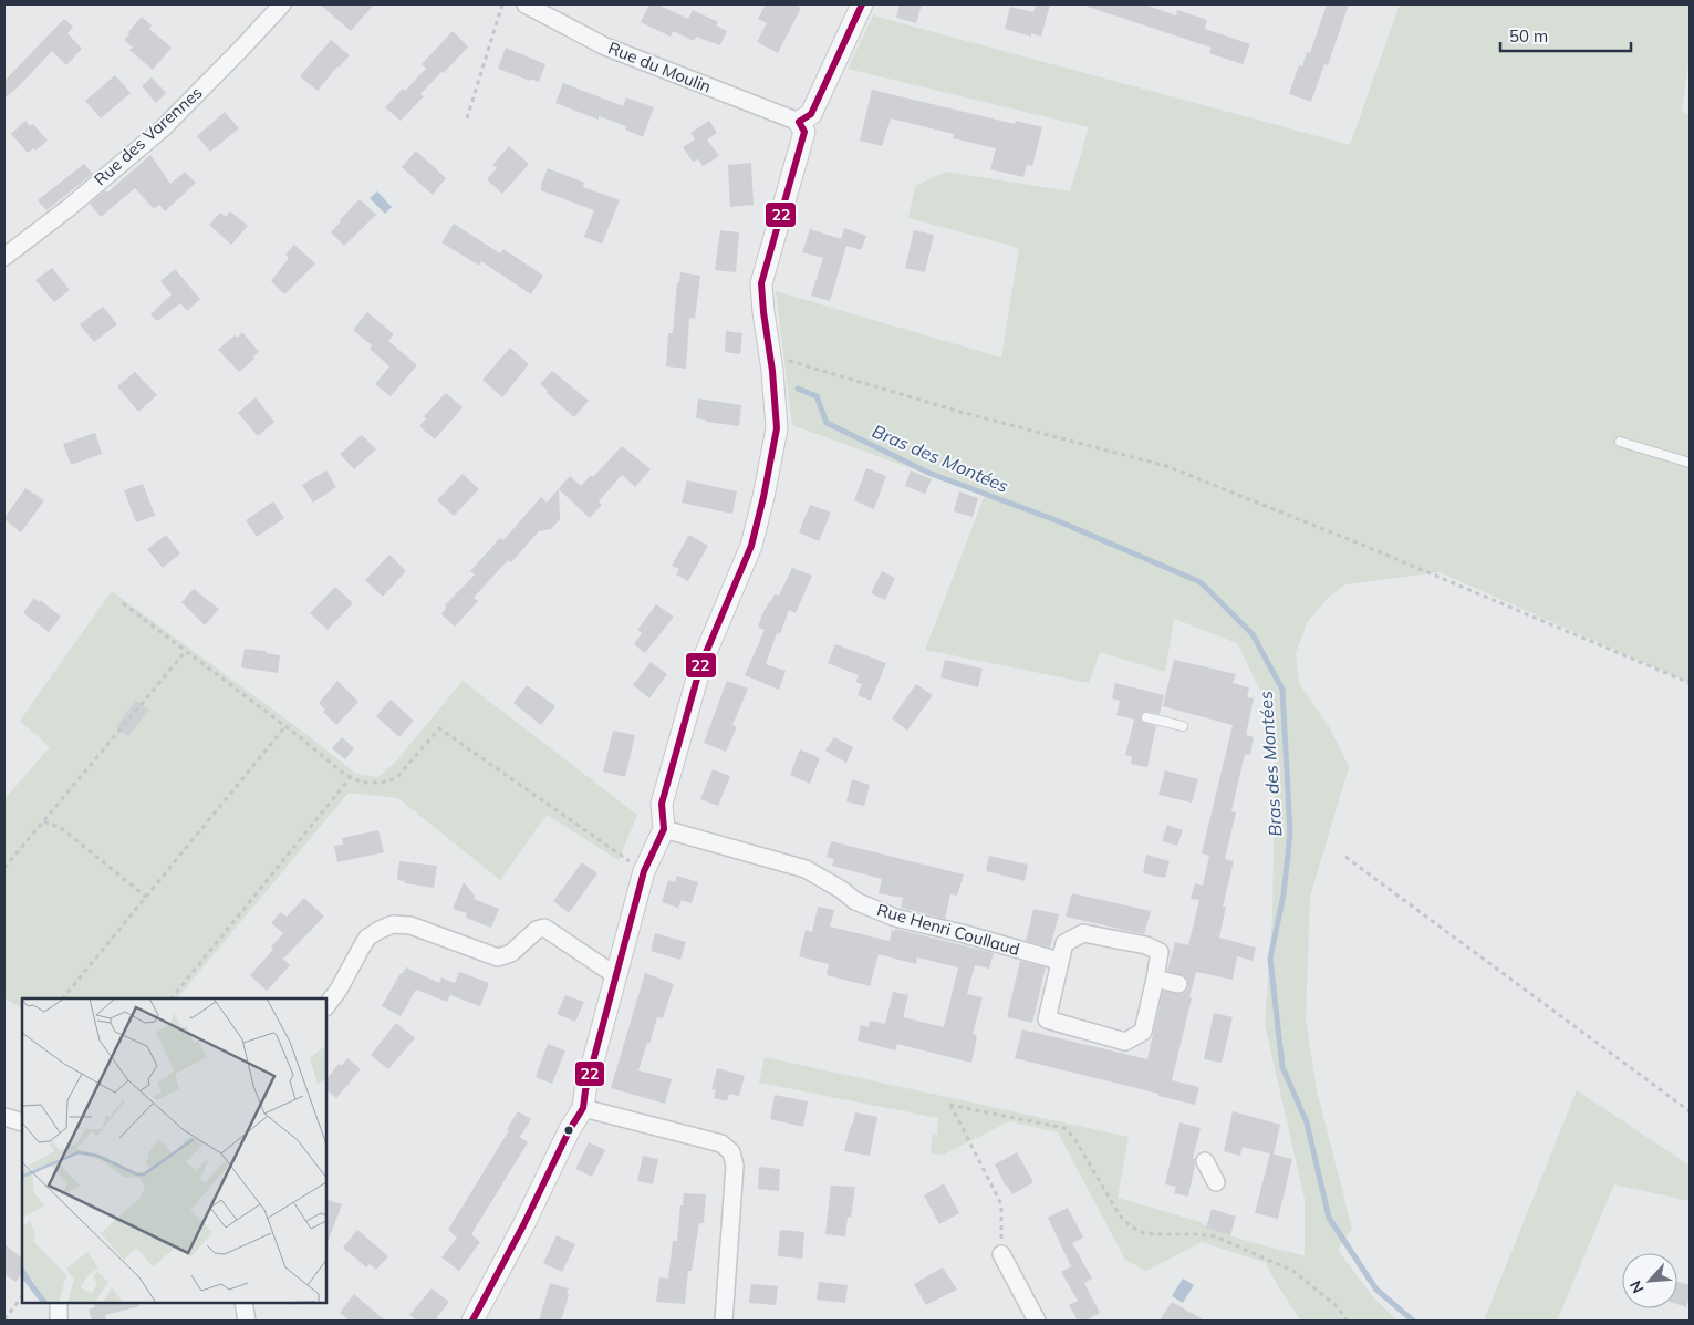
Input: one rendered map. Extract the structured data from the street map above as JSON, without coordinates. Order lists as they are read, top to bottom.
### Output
{
  "streets": {
    "street": ["Rue du Moulin", "Rue des Varennes", "Rue Henri Coullaud"]
  },
  "water": ["Bras des Montées"],
  "lines": ["transit line 22"],
  "scale_bar": "50 m",
  "north": "bottom left"
}
